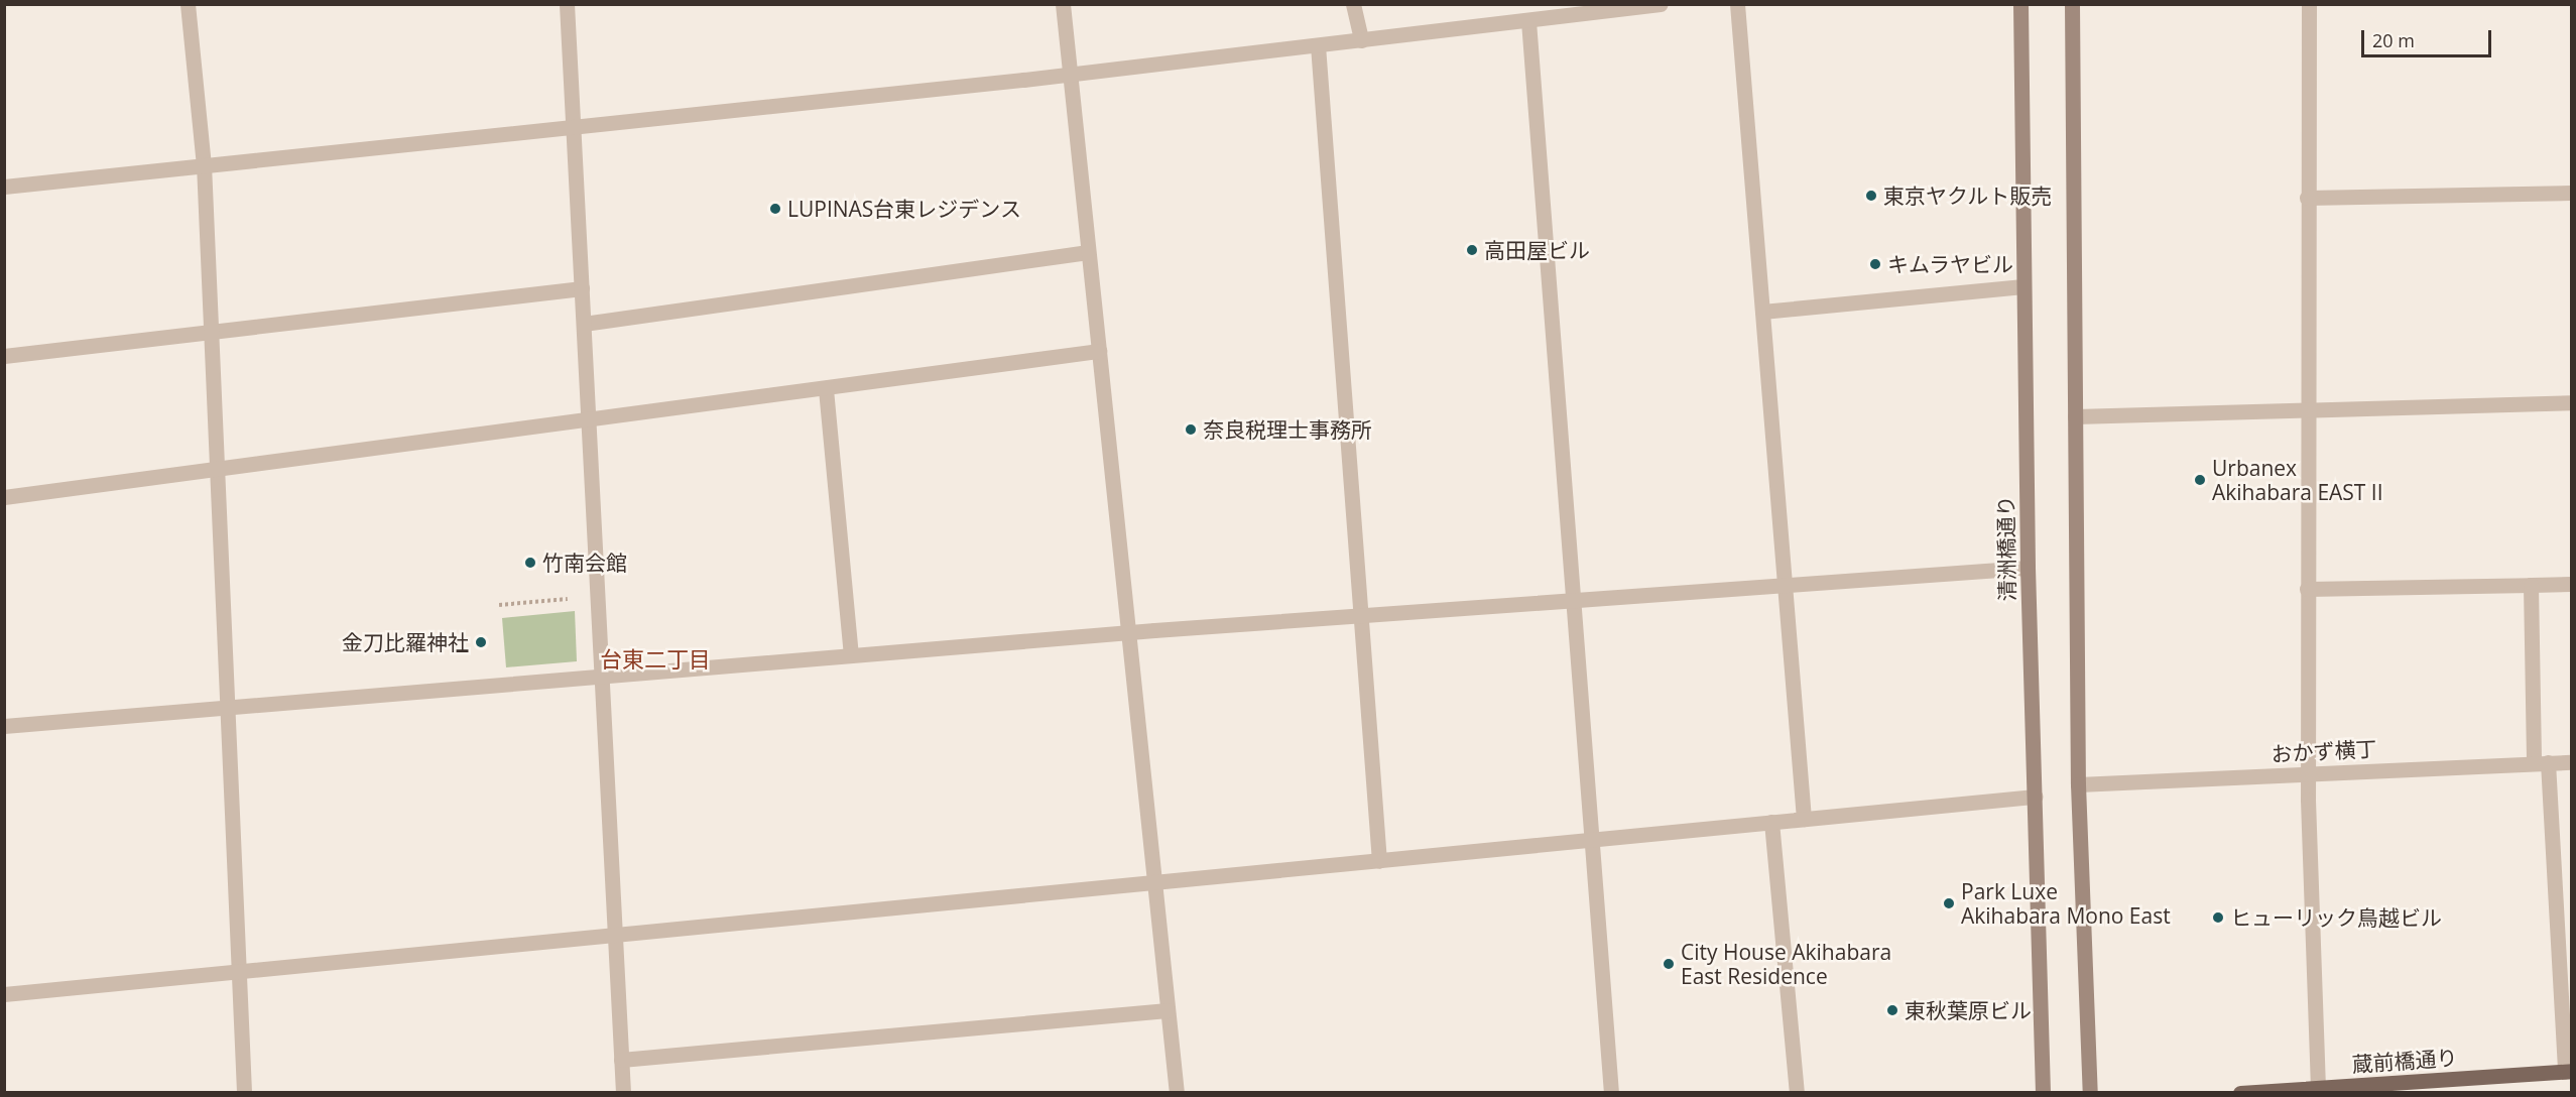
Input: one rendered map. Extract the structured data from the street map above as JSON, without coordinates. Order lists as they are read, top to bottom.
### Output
{
  "streets": {
    "main road": ["蔵前橋通り"],
    "street": ["清洲橋通り", "おかず横丁"]
  },
  "districts": ["台東二丁目"],
  "places": [
    "東京ヤクルト販売",
    "LUPINAS台東レジデンス",
    "高田屋ビル",
    "キムラヤビル",
    "奈良税理士事務所",
    "Urbanex Akihabara EAST II",
    "竹南会館",
    "金刀比羅神社",
    "Park Luxe Akihabara Mono East",
    "ヒューリック鳥越ビル",
    "City House Akihabara East Residence",
    "東秋葉原ビル"
  ],
  "scale_bar": "20 m"
}
